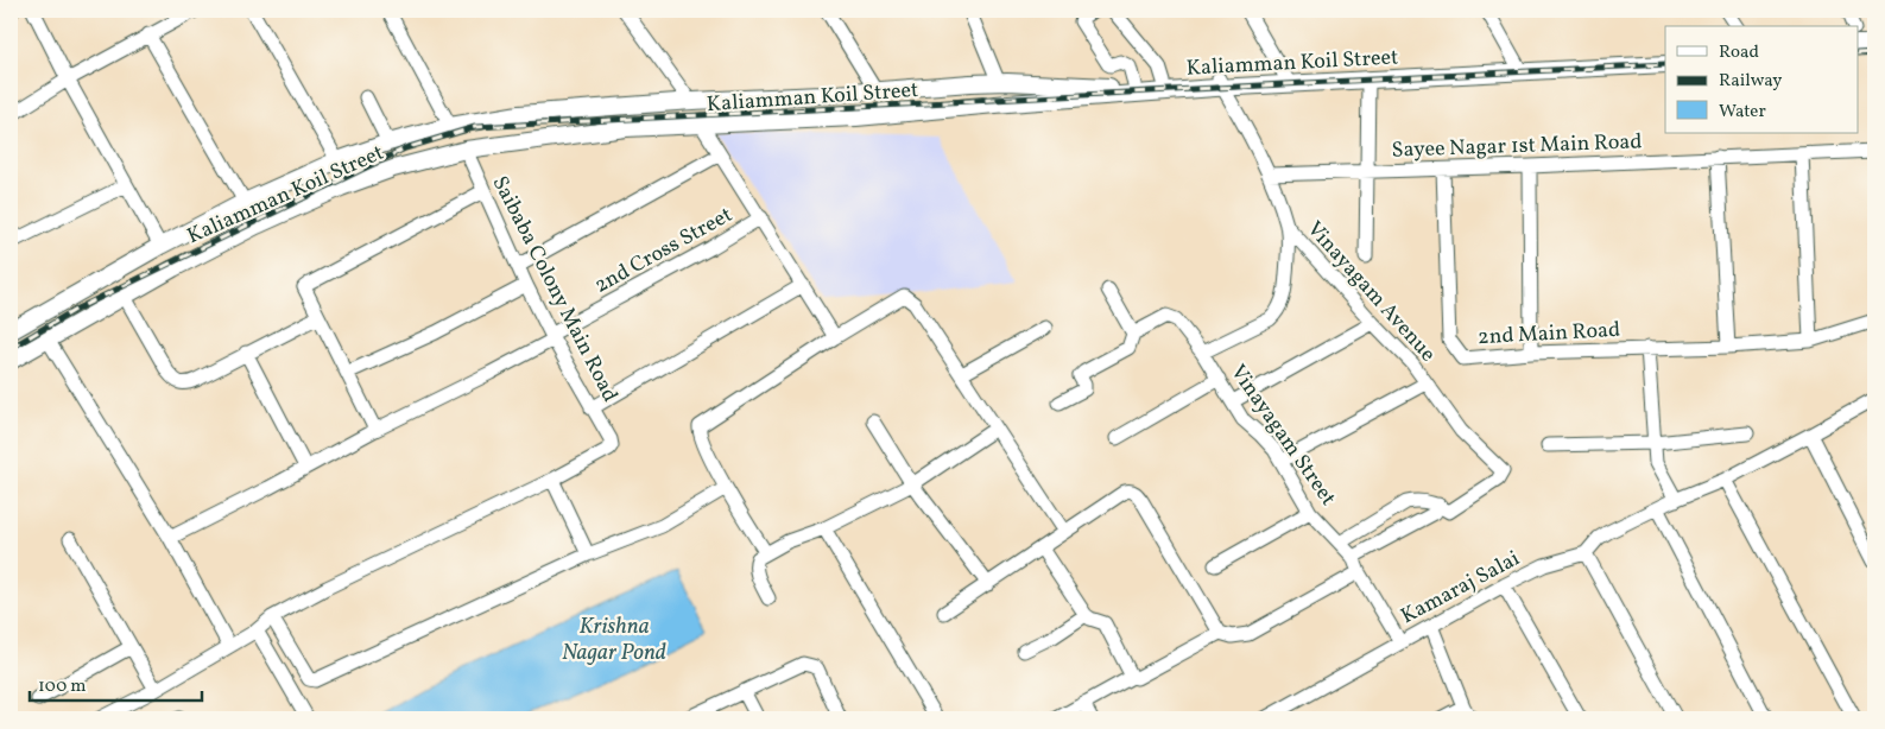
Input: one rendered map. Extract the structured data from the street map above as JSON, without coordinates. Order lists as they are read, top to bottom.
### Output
{
  "streets": {
    "main road": ["Kaliamman Koil Street"],
    "street": [
      "Sayee Nagar 1st Main Road",
      "2nd Cross Street",
      "Saibaba Colony Main Road",
      "Vinayagam Avenue",
      "2nd Main Road",
      "Vinayagam Street",
      "Kamaraj Salai"
    ]
  },
  "crossings": [
    ["Kaliamman Koil Street", "Saibaba Colony Main Road"],
    ["Kaliamman Koil Street", "Vinayagam Street"],
    ["Sayee Nagar 1st Main Road", "2nd Main Road"],
    ["Sayee Nagar 1st Main Road", "Vinayagam Street"],
    ["2nd Cross Street", "Saibaba Colony Main Road"],
    ["Vinayagam Avenue", "Vinayagam Street"],
    ["Vinayagam Street", "Kamaraj Salai"]
  ],
  "water": ["Krishna Nagar Pond"],
  "legend": ["Road", "Railway", "Water"],
  "scale_bar": "100 m"
}
